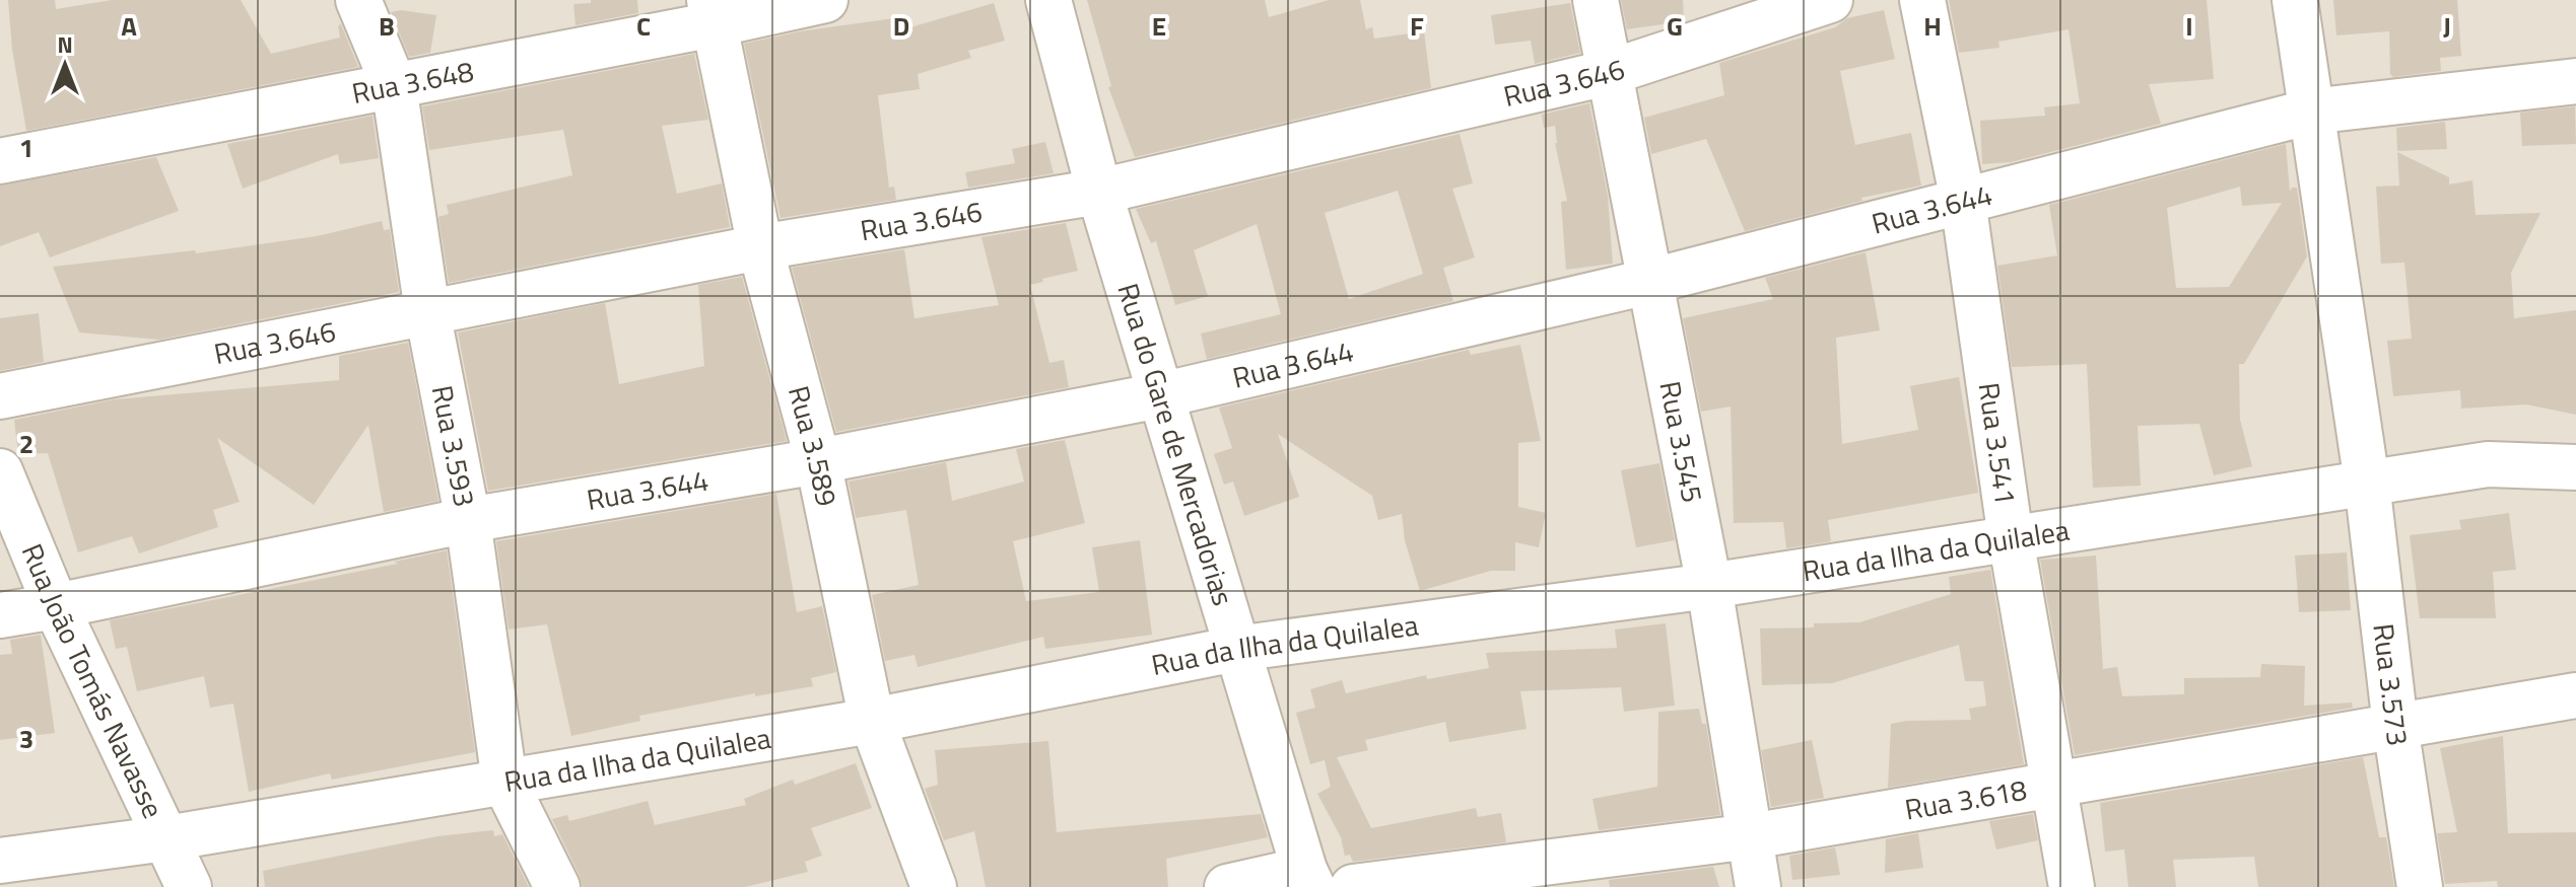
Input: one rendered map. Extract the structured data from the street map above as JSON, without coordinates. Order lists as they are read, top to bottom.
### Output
{
  "streets": {
    "street": [
      "Rua 3.648",
      "Rua 3.646",
      "Rua 3.644",
      "Rua 3.545",
      "Rua 3.541",
      "Rua do Gare de Mercadorias",
      "Rua 3.593",
      "Rua 3.589",
      "Rua da Ilha da Quilalea",
      "Rua João Tomás Navasse",
      "Rua 3.573",
      "Rua 3.618"
    ]
  },
  "crossings": [
    ["Rua 3.648", "Rua 3.593"],
    ["Rua 3.648", "Rua 3.589"],
    ["Rua 3.646", "Rua 3.545"],
    ["Rua 3.646", "Rua do Gare de Mercadorias"],
    ["Rua 3.646", "Rua 3.593"],
    ["Rua 3.646", "Rua 3.589"],
    ["Rua 3.644", "Rua 3.545"],
    ["Rua 3.644", "Rua 3.541"],
    ["Rua 3.644", "Rua do Gare de Mercadorias"],
    ["Rua 3.644", "Rua 3.593"],
    ["Rua 3.644", "Rua 3.589"],
    ["Rua 3.644", "Rua João Tomás Navasse"],
    ["Rua 3.644", "Rua 3.573"],
    ["Rua 3.545", "Rua da Ilha da Quilalea"],
    ["Rua 3.545", "Rua 3.618"],
    ["Rua 3.541", "Rua da Ilha da Quilalea"],
    ["Rua 3.541", "Rua 3.618"],
    ["Rua do Gare de Mercadorias", "Rua da Ilha da Quilalea"],
    ["Rua 3.593", "Rua da Ilha da Quilalea"],
    ["Rua 3.589", "Rua da Ilha da Quilalea"],
    ["Rua da Ilha da Quilalea", "Rua João Tomás Navasse"],
    ["Rua da Ilha da Quilalea", "Rua 3.573"],
    ["Rua 3.573", "Rua 3.618"]
  ],
  "north": "top",
  "grid": {
    "columns": [
      "A",
      "B",
      "C",
      "D",
      "E",
      "F",
      "G",
      "H",
      "I",
      "J"
    ],
    "rows": ["1", "2", "3"]
  }
}
